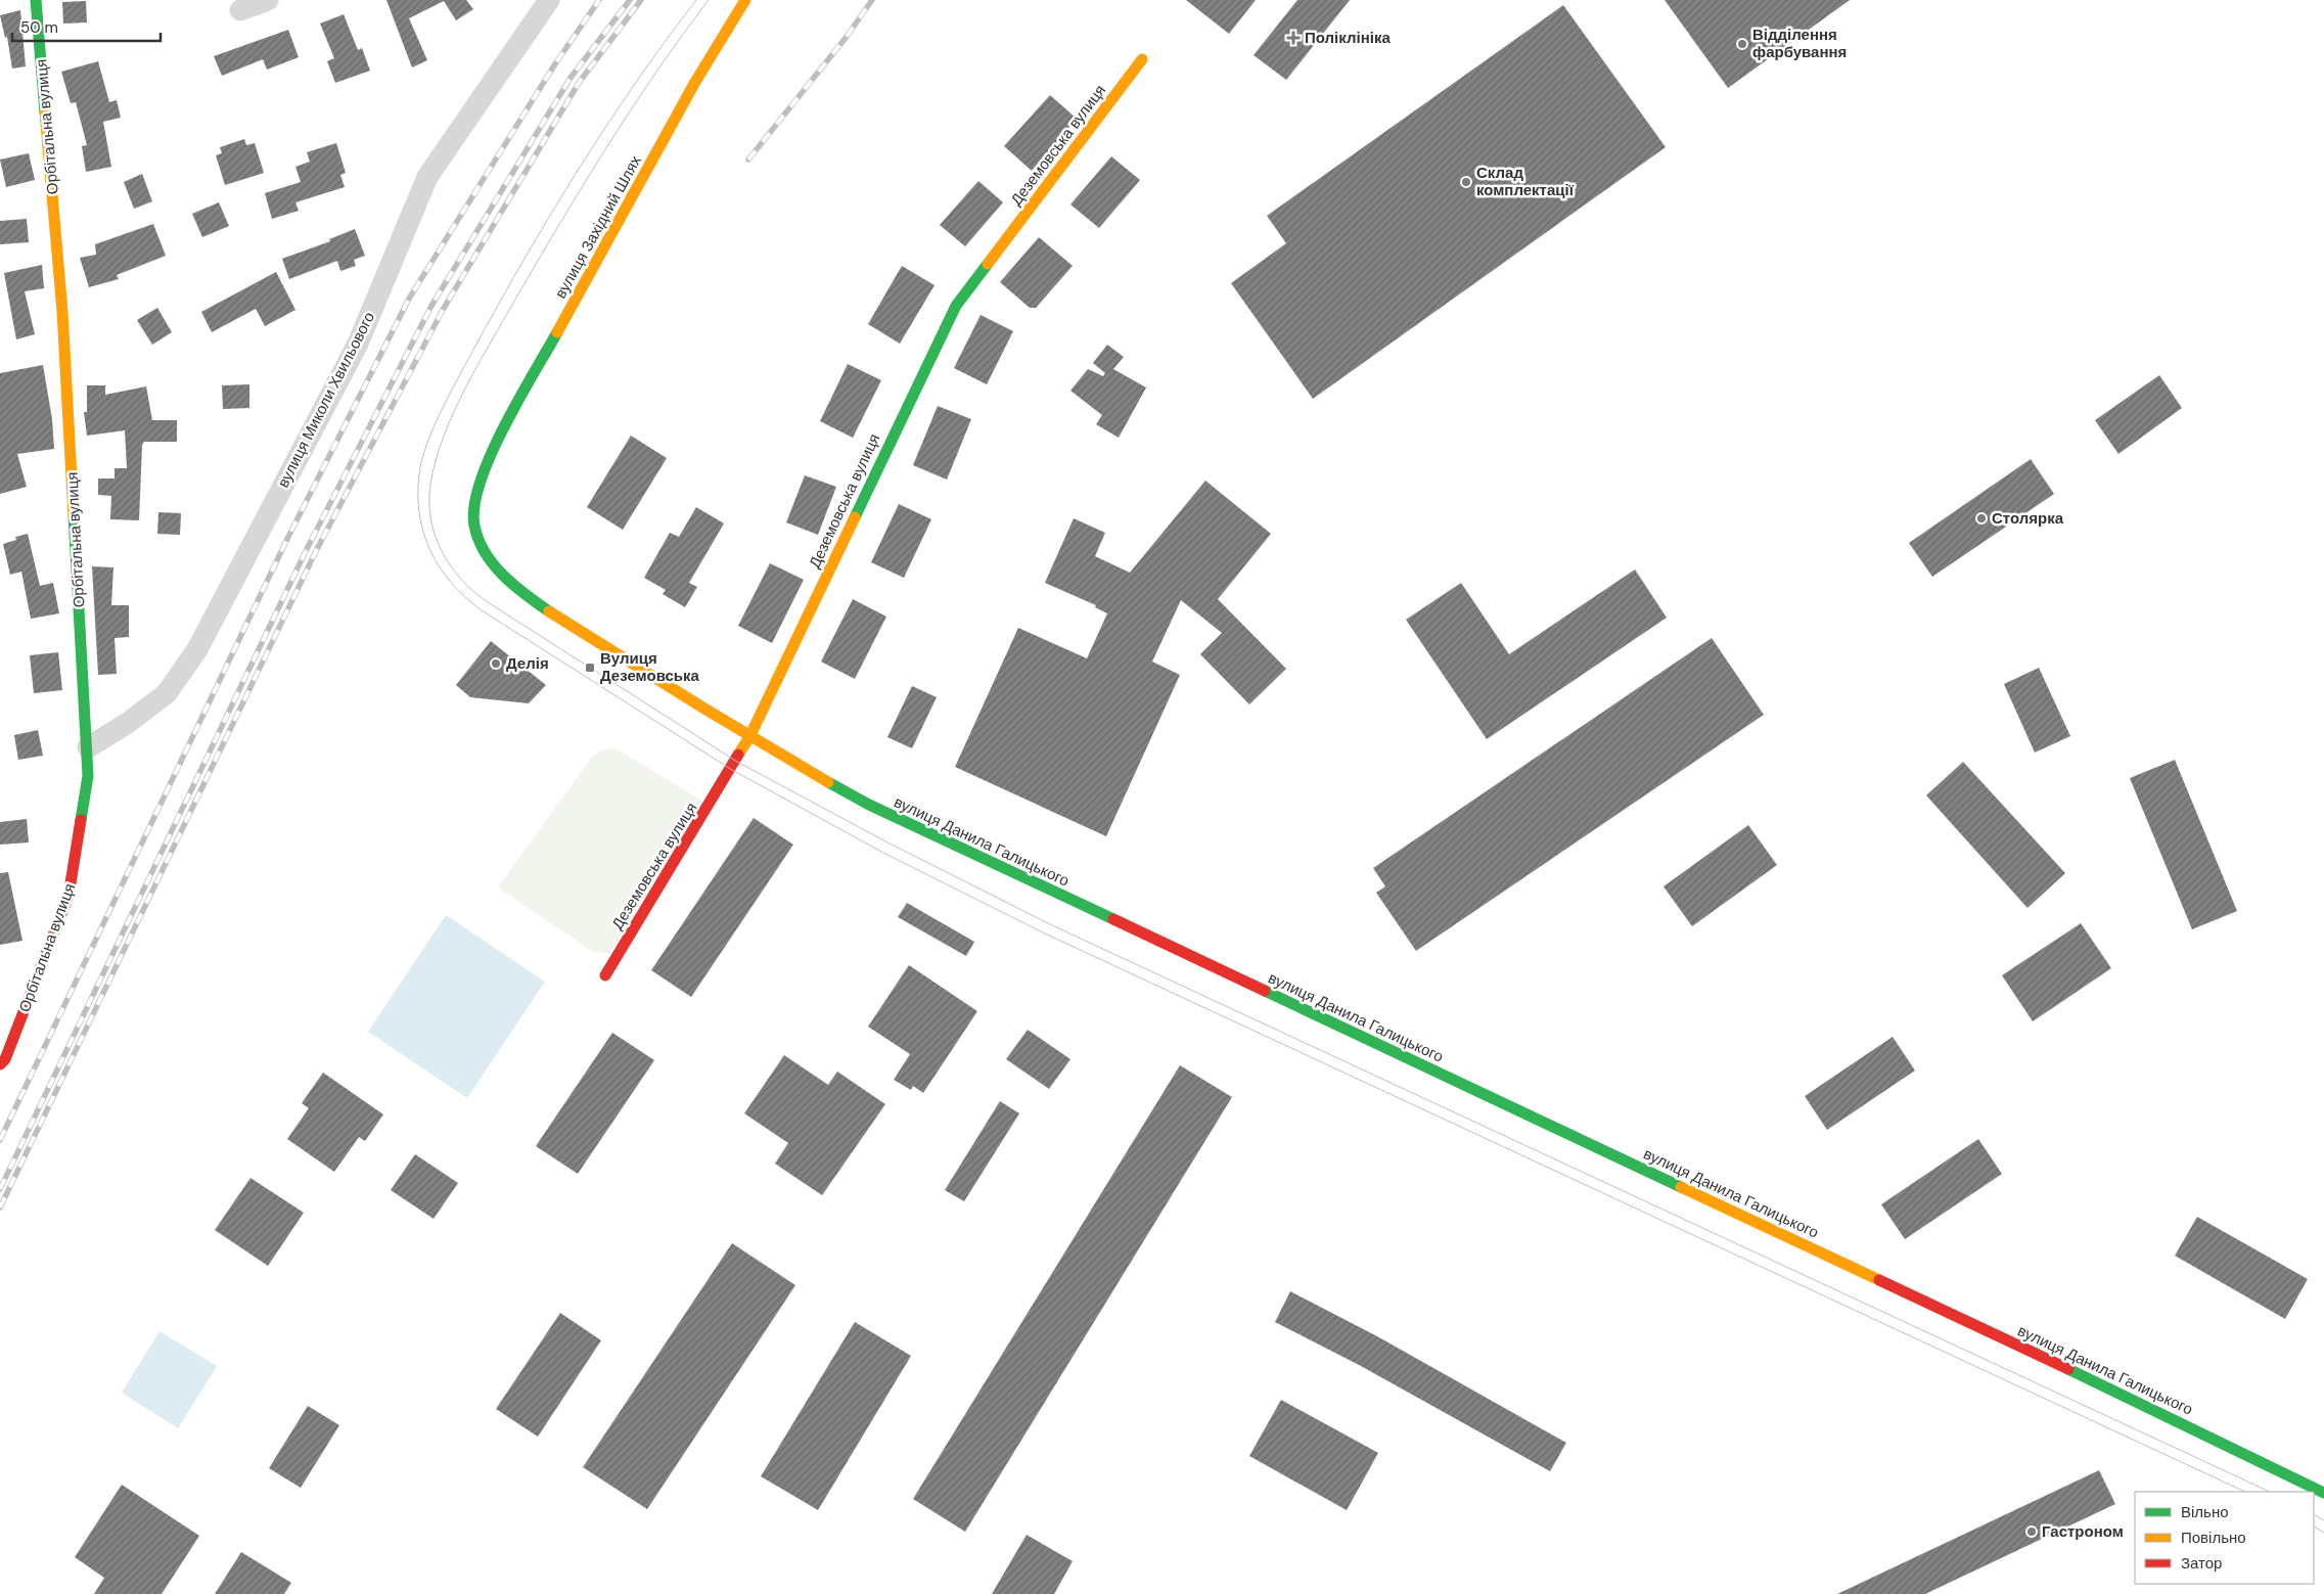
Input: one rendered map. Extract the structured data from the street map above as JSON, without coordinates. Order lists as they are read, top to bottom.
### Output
{
  "streets": {
    "street": [
      "Орбітальна вулиця",
      "Деземовська вулиця",
      "вулиця Західний Шлях",
      "вулиця Миколи Хвильового",
      "вулиця Данила Галицького"
    ]
  },
  "crossings": [
    ["Орбітальна вулиця", "вулиця Миколи Хвильового"],
    ["Деземовська вулиця", "вулиця Данила Галицького"],
    ["вулиця Західний Шлях", "вулиця Данила Галицького"]
  ],
  "places": {
    "health": ["Поліклініка"],
    "other": [
      "Відділення фарбування",
      "Склад комплектації",
      "Столярка",
      "Делія",
      "Гастроном"
    ],
    "transit": ["Вулиця Деземовська"]
  },
  "legend": ["Вільно", "Повільно", "Затор"],
  "scale_bar": "50 m"
}
